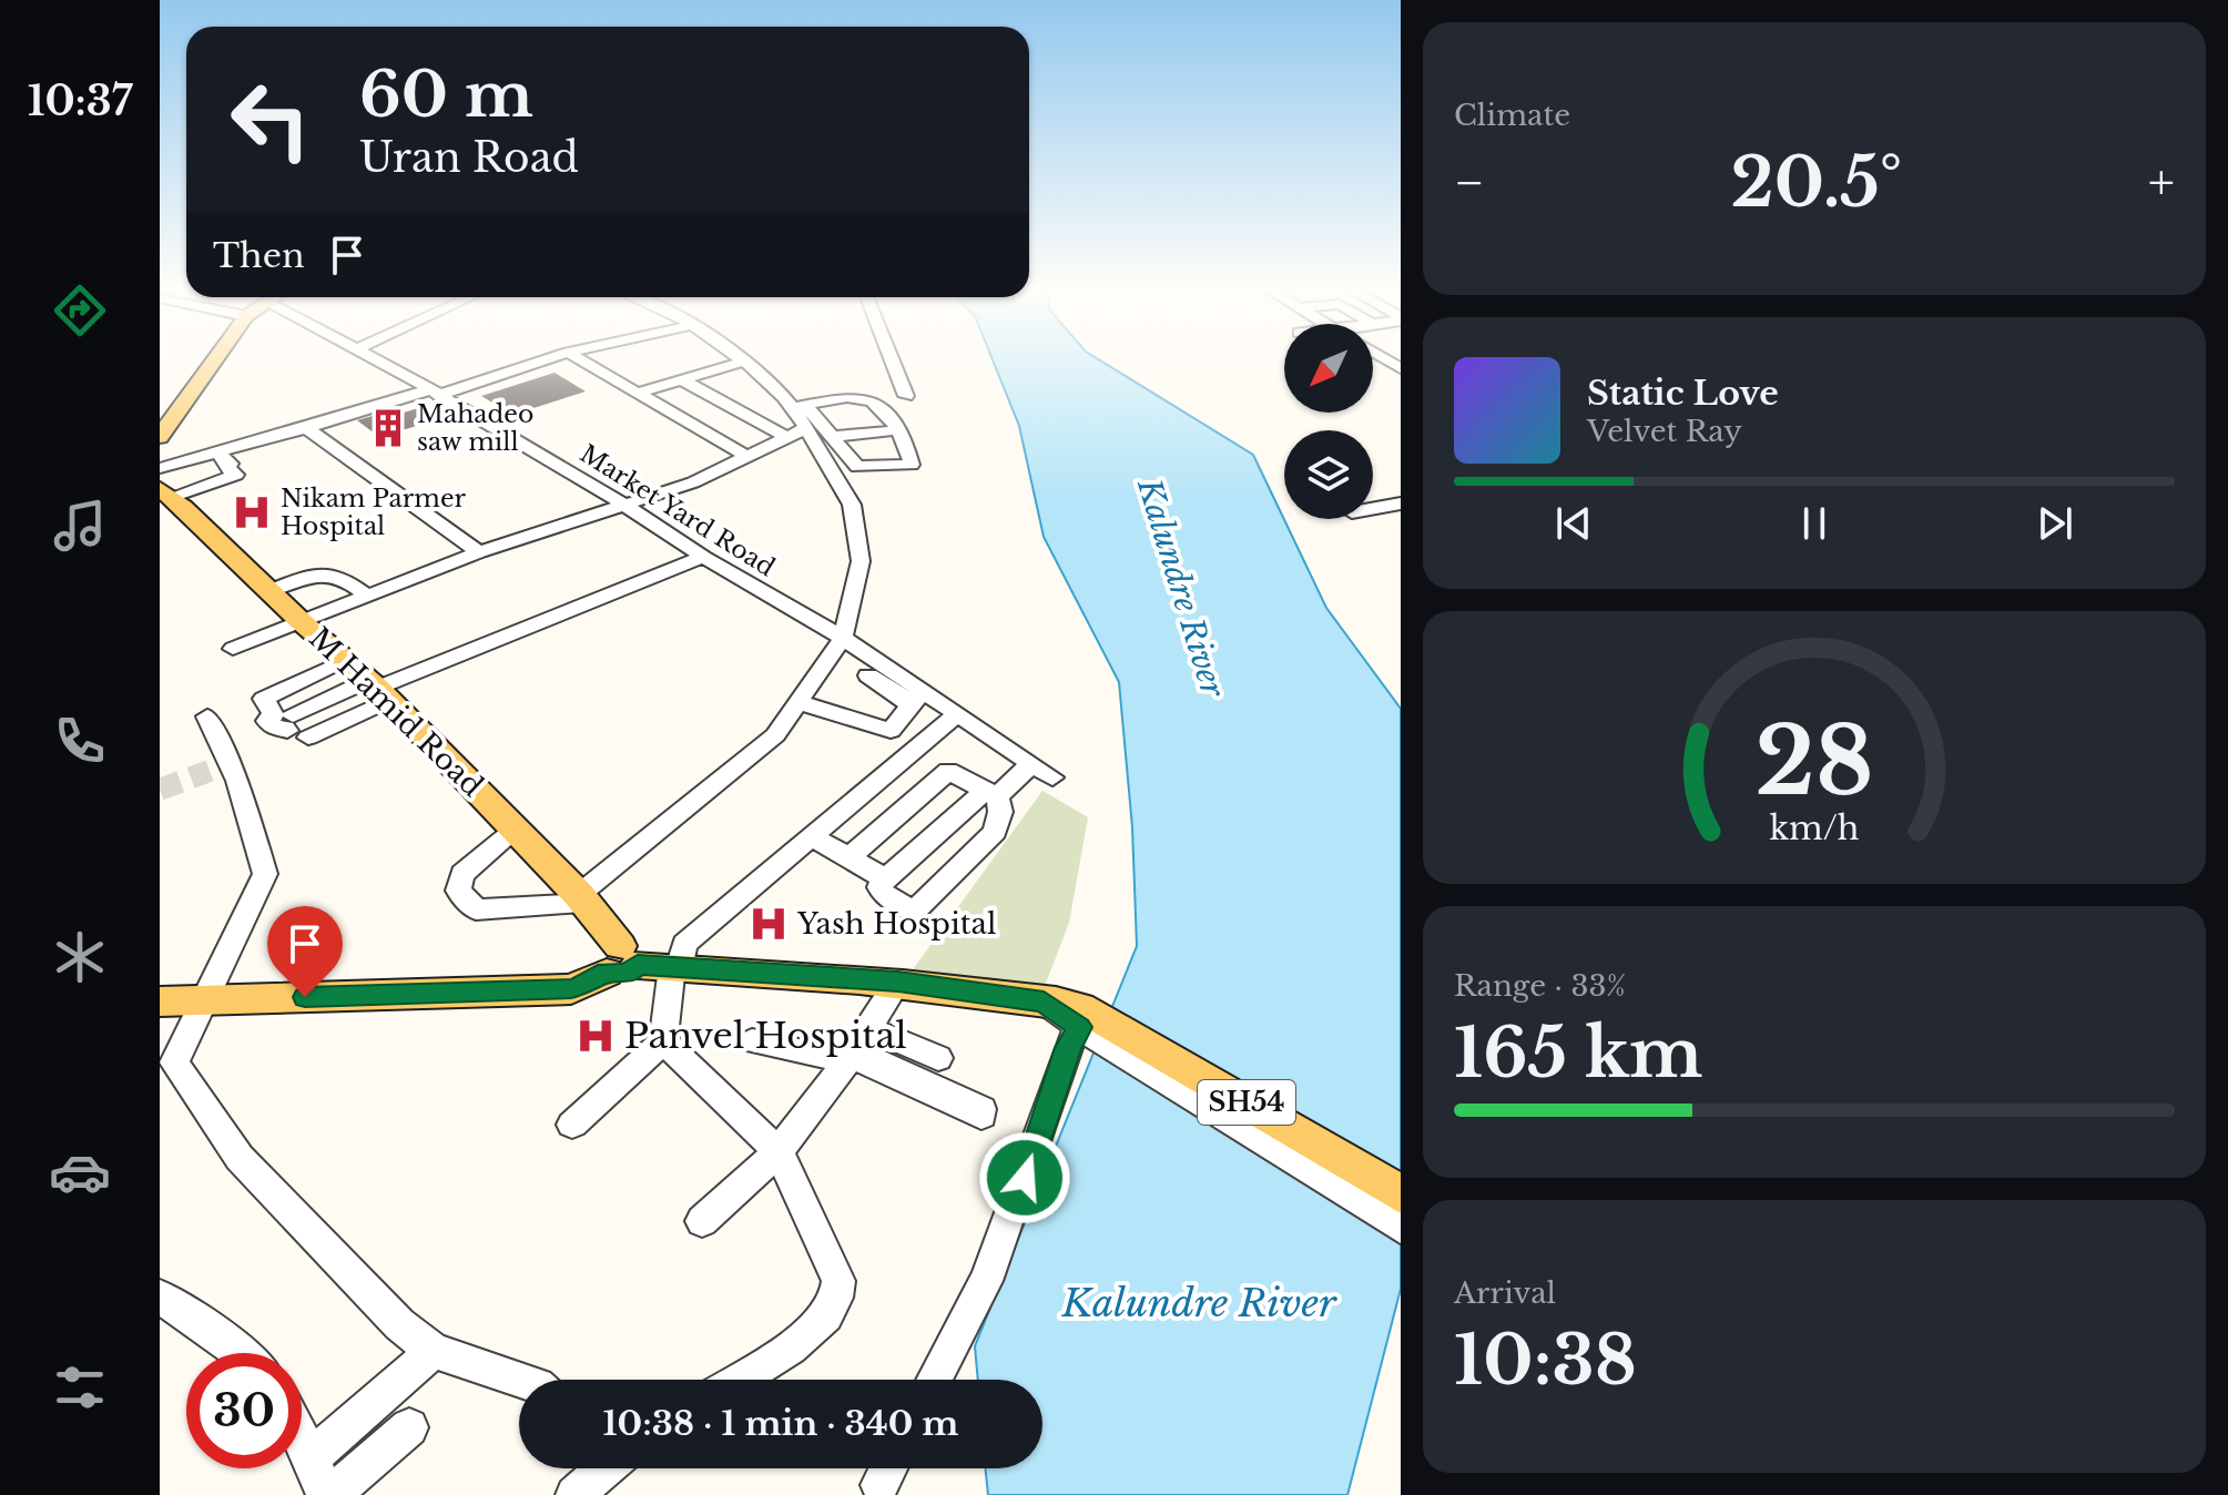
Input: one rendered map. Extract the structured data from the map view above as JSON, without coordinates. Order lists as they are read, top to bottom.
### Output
{
  "streets": {
    "main road": ["M Hamid Road", "SH54"],
    "street": ["Market Yard Road"]
  },
  "crossings": [
    ["M Hamid Road", "SH54"]
  ],
  "water": ["Kalundre River"],
  "places": {
    "building": ["Mahadeo saw mill"],
    "hospital": ["Nikam Parmer Hospital", "Yash Hospital", "Panvel Hospital"]
  },
  "north": "bottom left",
  "page": {
    "tabs": "10:37",
    "tile": [
      "Climate",
      ["Range · 33%", "165 km"],
      ["Arrival", "10:38"]
    ],
    "turn": ["60 m", "Uran Road"],
    "heat": ["−", "20.5°", "+"],
    "then": "Then",
    "song": ["Static Love", "Velvet Ray"],
    "limit": "30",
    "trip": "10:38 · 1 min · 340 m",
    "gauge": ["28", "km/h"]
  }
}
